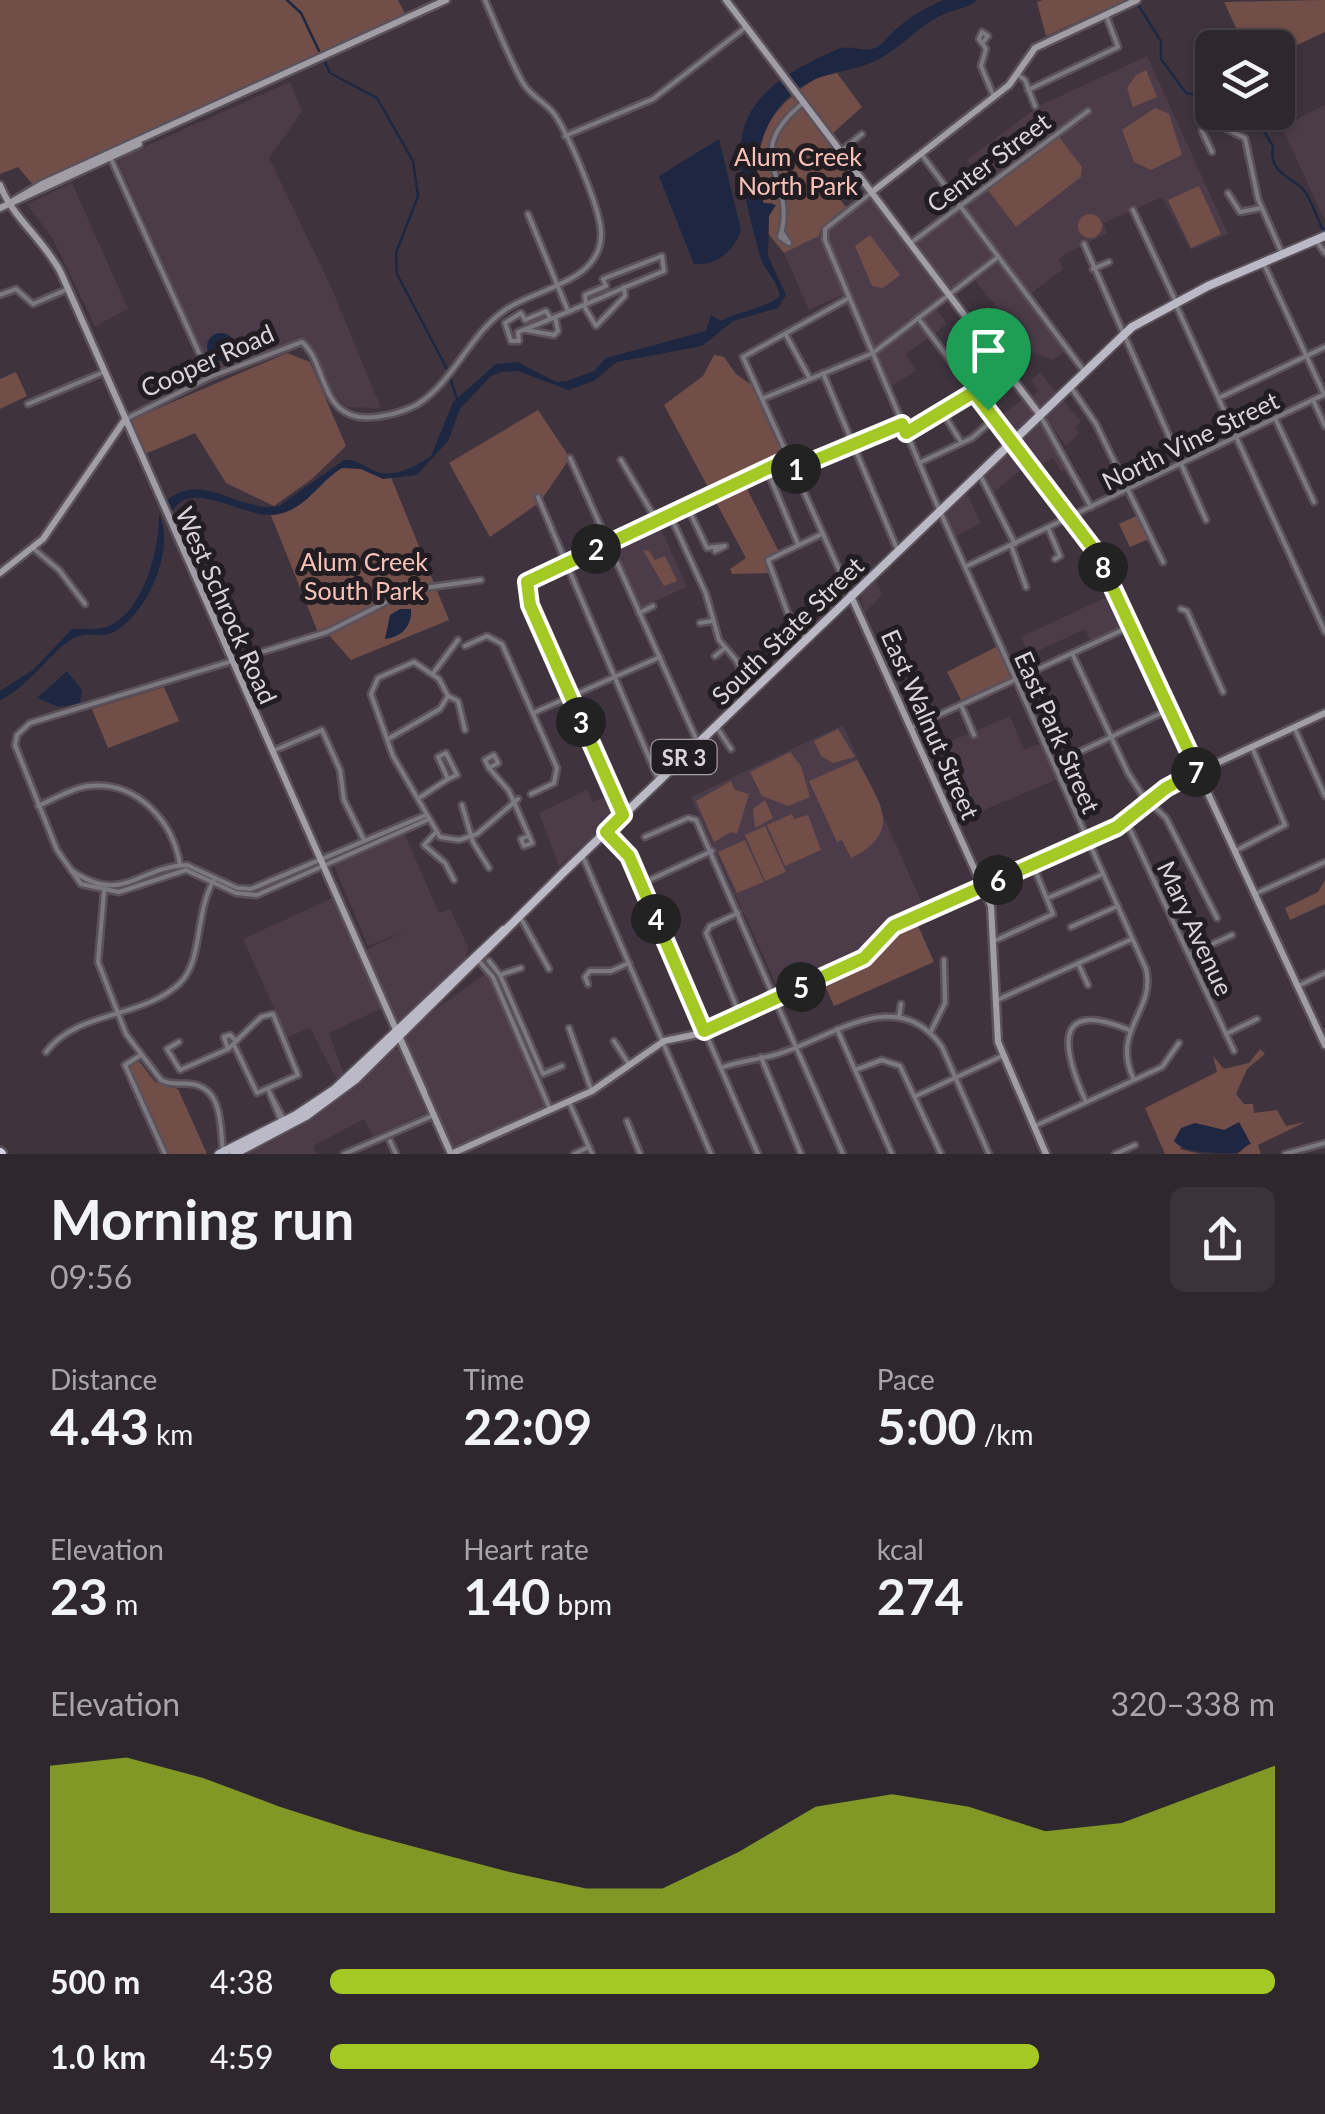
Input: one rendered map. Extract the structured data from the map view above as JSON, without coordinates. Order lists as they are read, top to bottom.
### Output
{
  "streets": {
    "main road": [
      "Cooper Road",
      "West Schrock Road",
      "South State Street",
      "East Walnut Street",
      "SR 3"
    ],
    "street": [
      "Center Street",
      "North Vine Street",
      "East Park Street",
      "Mary Avenue"
    ]
  },
  "crossings": [
    ["Cooper Road", "West Schrock Road"],
    ["North Vine Street", "East Park Street"],
    ["South State Street", "East Walnut Street"],
    ["South State Street", "East Park Street"],
    ["South State Street", "SR 3"]
  ],
  "parks": ["Alum Creek North Park", "Alum Creek South Park"],
  "page": {
    "pins": [
      "1",
      "2",
      "8",
      "3",
      "7",
      "6",
      "4",
      "5"
    ],
    "heading": ["Morning run", "09:56"],
    "stats": [
      ["Distance", "4.43 km"],
      ["Time", "22:09"],
      ["Pace", "5:00 /km"],
      ["Elevation", "23 m"],
      ["Heart rate", "140 bpm"],
      ["kcal", "274"]
    ],
    "chart": ["Elevation", "320–338 m"],
    "list": [
      {
        "name": "500 m",
        "note": "4:38"
      },
      {
        "name": "1.0 km",
        "note": "4:59"
      }
    ]
  }
}
